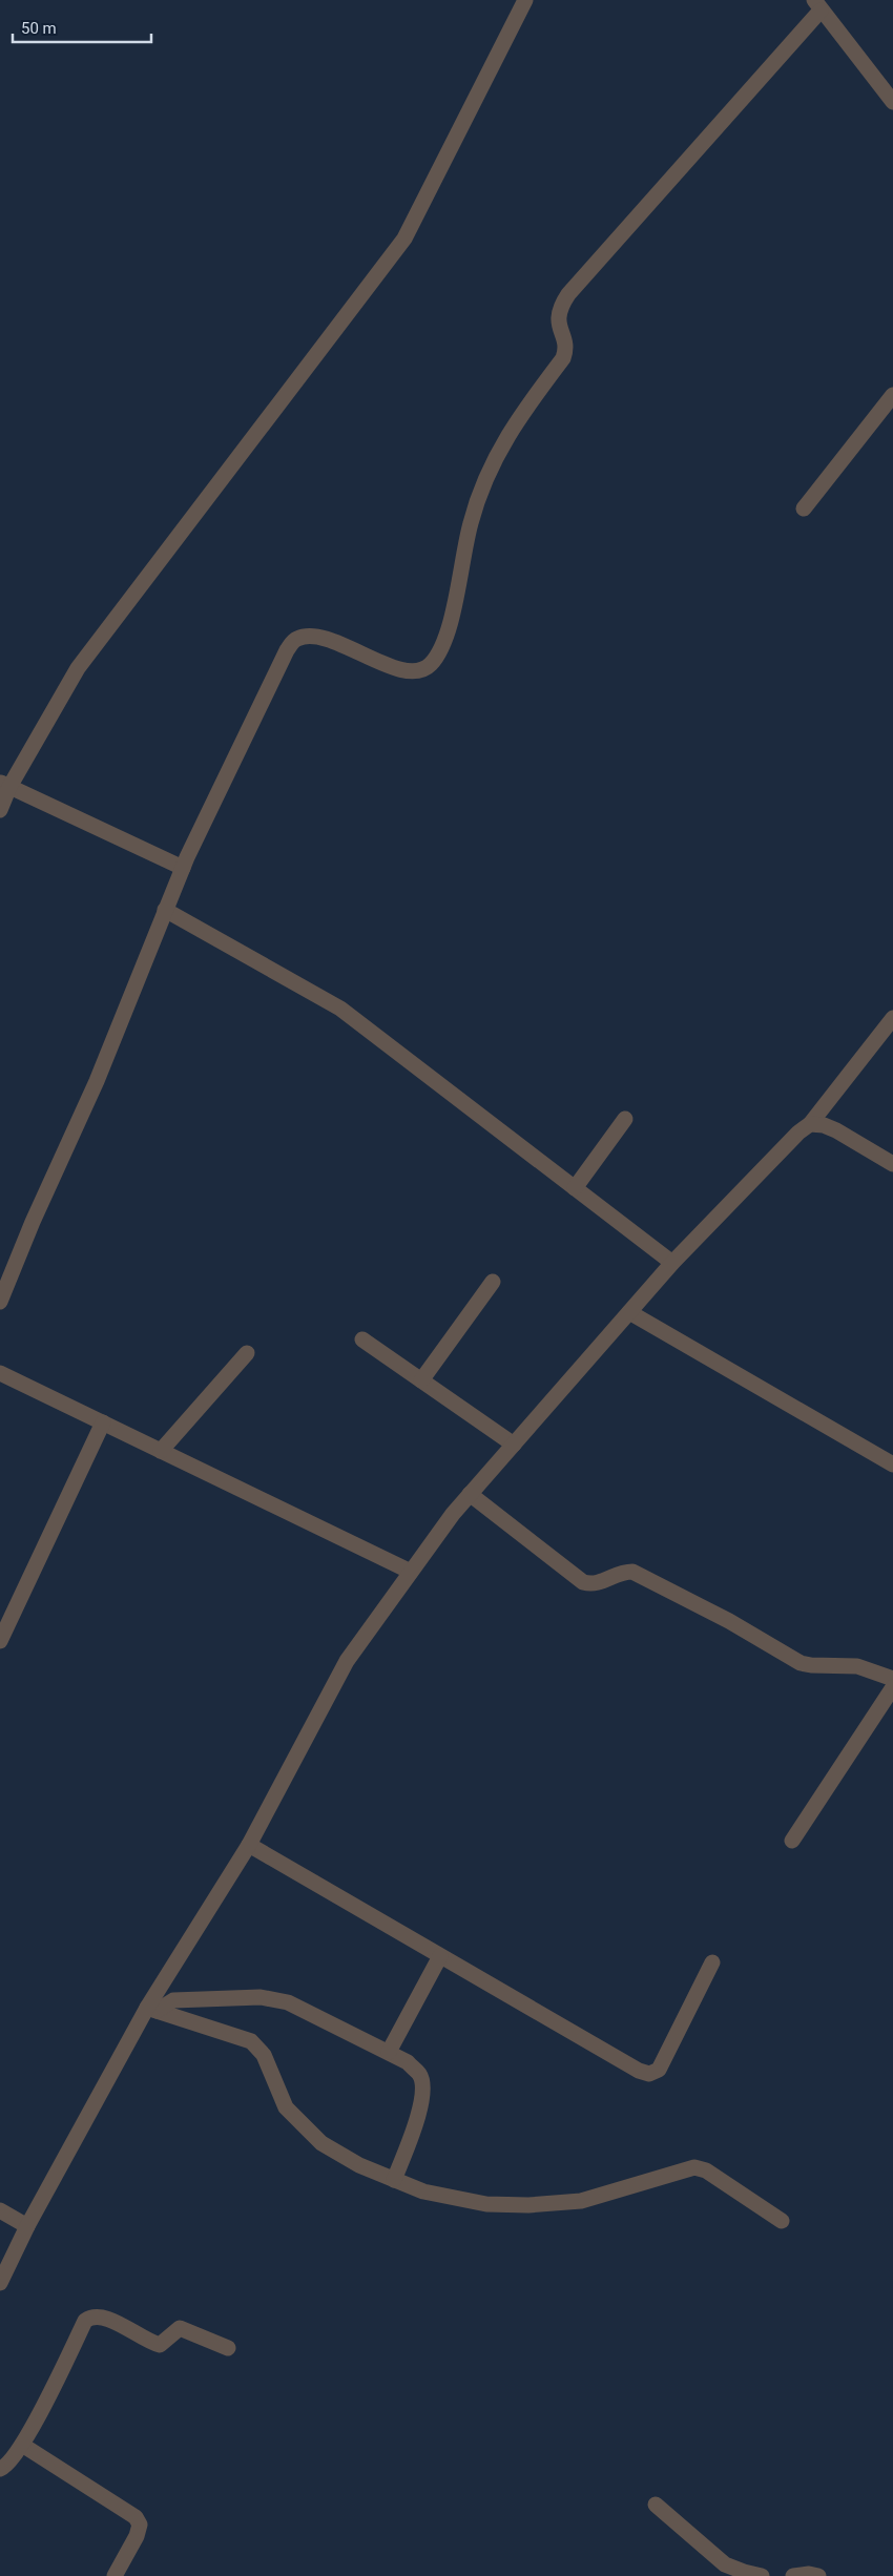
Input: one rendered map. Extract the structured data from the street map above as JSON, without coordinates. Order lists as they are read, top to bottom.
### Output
{
  "scale_bar": "50 m"
}
